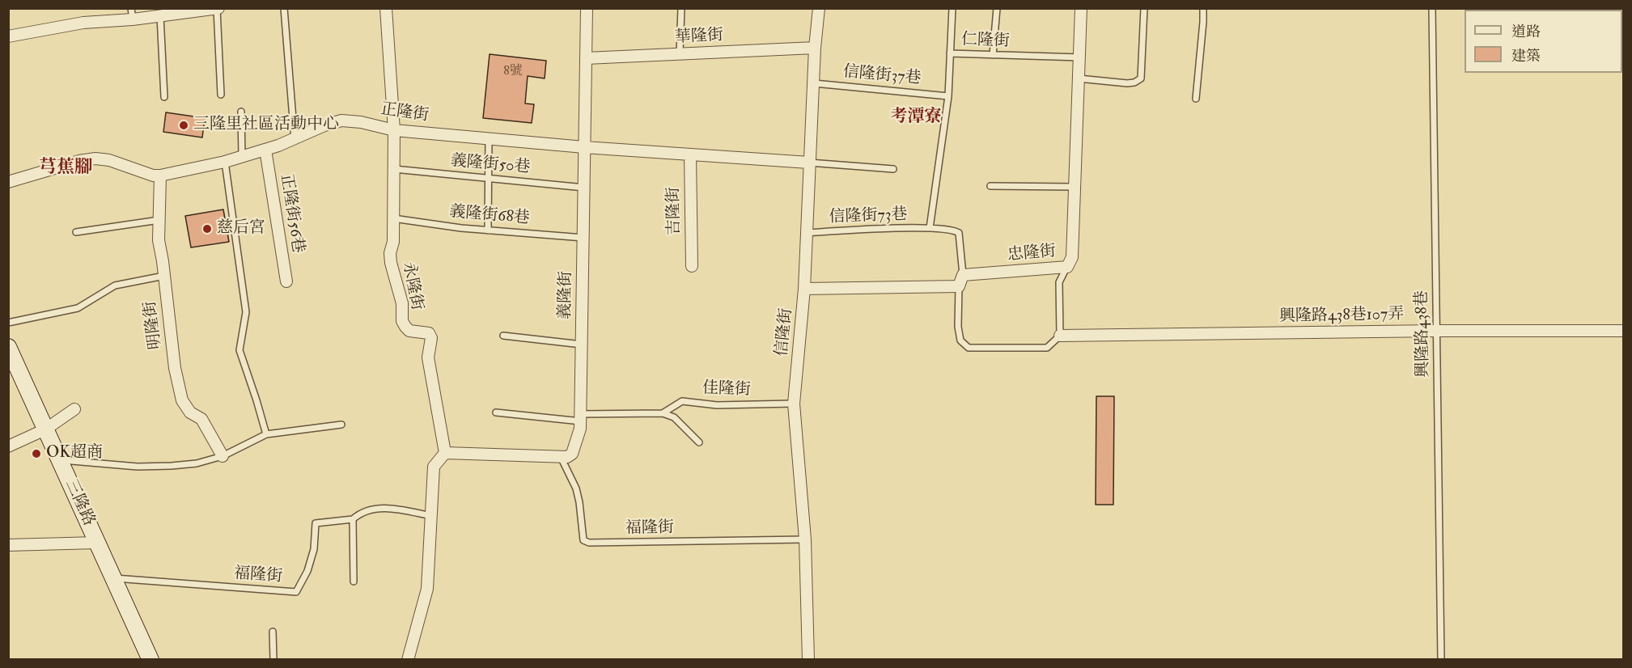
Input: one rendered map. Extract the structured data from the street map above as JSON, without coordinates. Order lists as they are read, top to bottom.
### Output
{
  "streets": {
    "street": [
      "華隆街",
      "正隆街",
      "吉隆街",
      "正隆街56巷",
      "忠隆街",
      "永隆街",
      "義隆街",
      "興隆路438巷107弄",
      "明隆街",
      "信隆街",
      "三隆路"
    ],
    "lane": [
      "仁隆街",
      "信隆街37巷",
      "義隆街50巷",
      "義隆街68巷",
      "信隆街73巷",
      "興隆路438巷",
      "佳隆街",
      "福隆街"
    ]
  },
  "crossings": [
    ["華隆街", "義隆街"],
    ["華隆街", "信隆街"],
    ["仁隆街", "信隆街37巷"],
    ["仁隆街", "信隆街73巷"],
    ["仁隆街", "忠隆街"],
    ["信隆街37巷", "信隆街"],
    ["正隆街", "吉隆街"],
    ["正隆街", "正隆街56巷"],
    ["正隆街", "永隆街"],
    ["正隆街", "義隆街"],
    ["正隆街", "明隆街"],
    ["正隆街", "信隆街"],
    ["義隆街50巷", "永隆街"],
    ["義隆街50巷", "義隆街"],
    ["義隆街68巷", "永隆街"],
    ["義隆街68巷", "義隆街"],
    ["信隆街73巷", "忠隆街"],
    ["信隆街73巷", "信隆街"],
    ["義隆街", "佳隆街"],
    ["義隆街", "福隆街"],
    ["興隆路438巷107弄", "興隆路438巷"],
    ["信隆街", "佳隆街"],
    ["信隆街", "福隆街"],
    ["三隆路", "福隆街"]
  ],
  "districts": ["考潭寮", "芎蕉腳"],
  "places": ["三隆里社區活動中心", "慈后宮", "OK超商"],
  "house_numbers": ["8號"],
  "legend": ["道路", "建築"]
}
